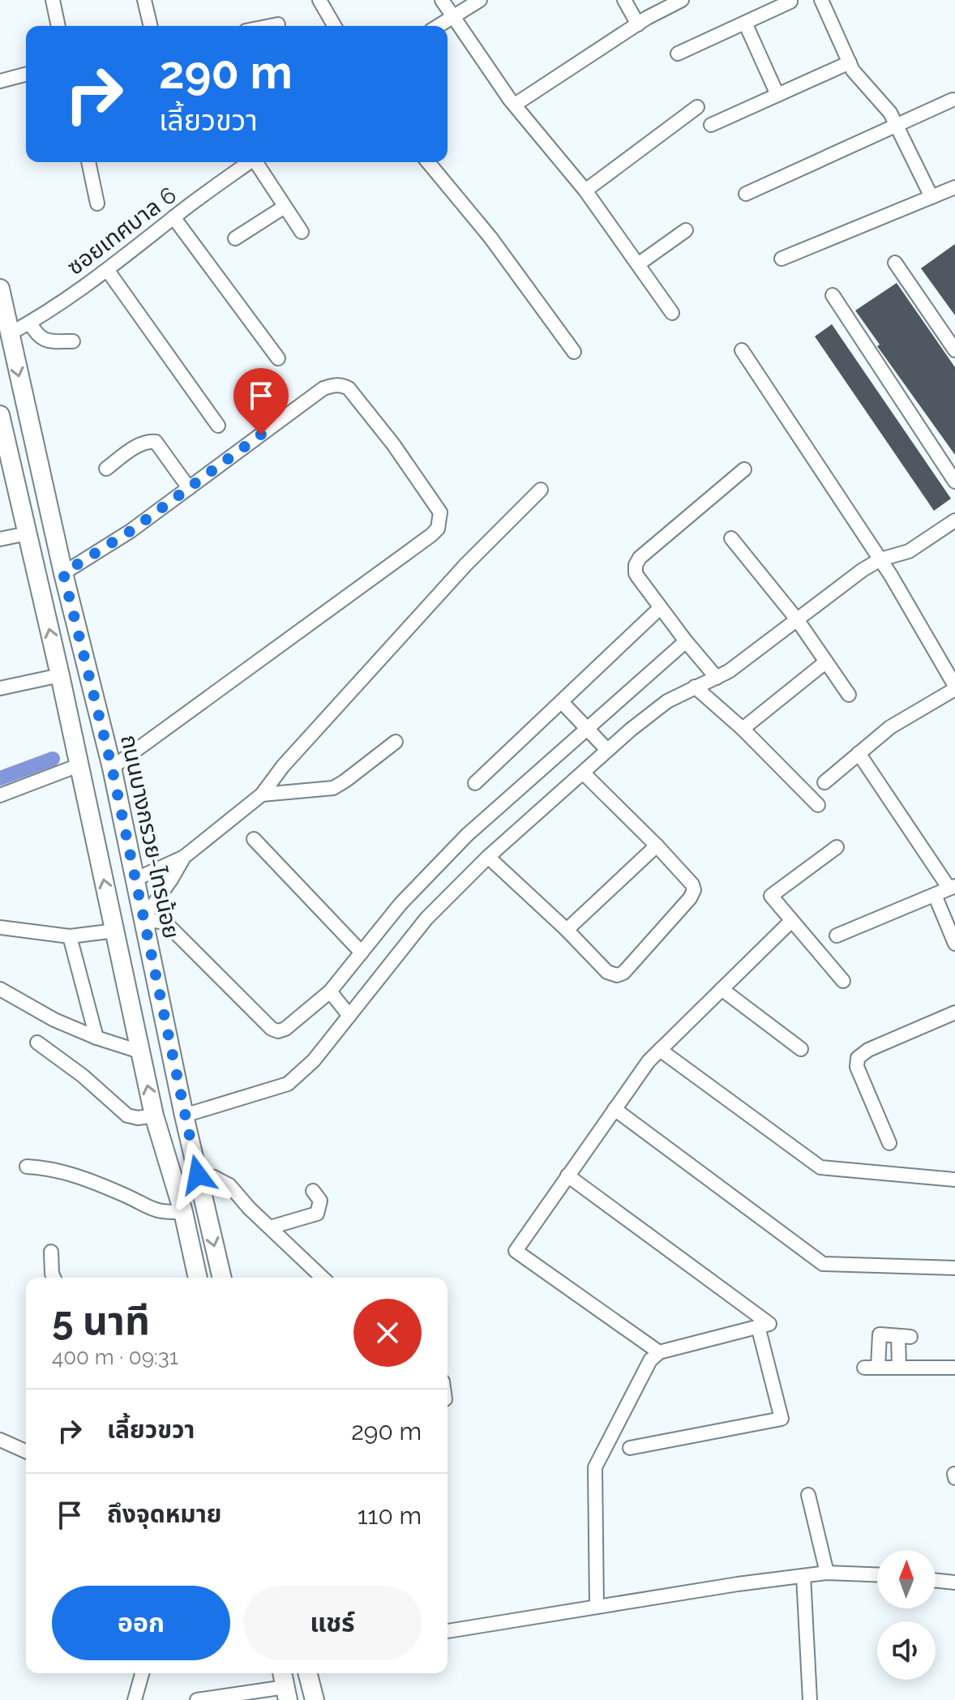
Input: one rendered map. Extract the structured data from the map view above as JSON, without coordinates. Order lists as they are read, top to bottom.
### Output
{
  "streets": {
    "main road": ["ถนนบางกรวย-ไทรน้อย"],
    "street": ["ซอยเทศบาล 6"]
  },
  "crossings": [
    ["ซอยเทศบาล 6", "ถนนบางกรวย-ไทรน้อย"]
  ],
  "north": "top",
  "page": {
    "turn": ["290 m", "เลี้ยวขวา"],
    "heading": ["5 นาที", "400 m · 09:31"],
    "list": [
      {
        "name": "เลี้ยวขวา",
        "value": "290 m"
      },
      {
        "name": "ถึงจุดหมาย",
        "value": "110 m"
      }
    ],
    "buttons": ["ออก", "แชร์"]
  }
}
